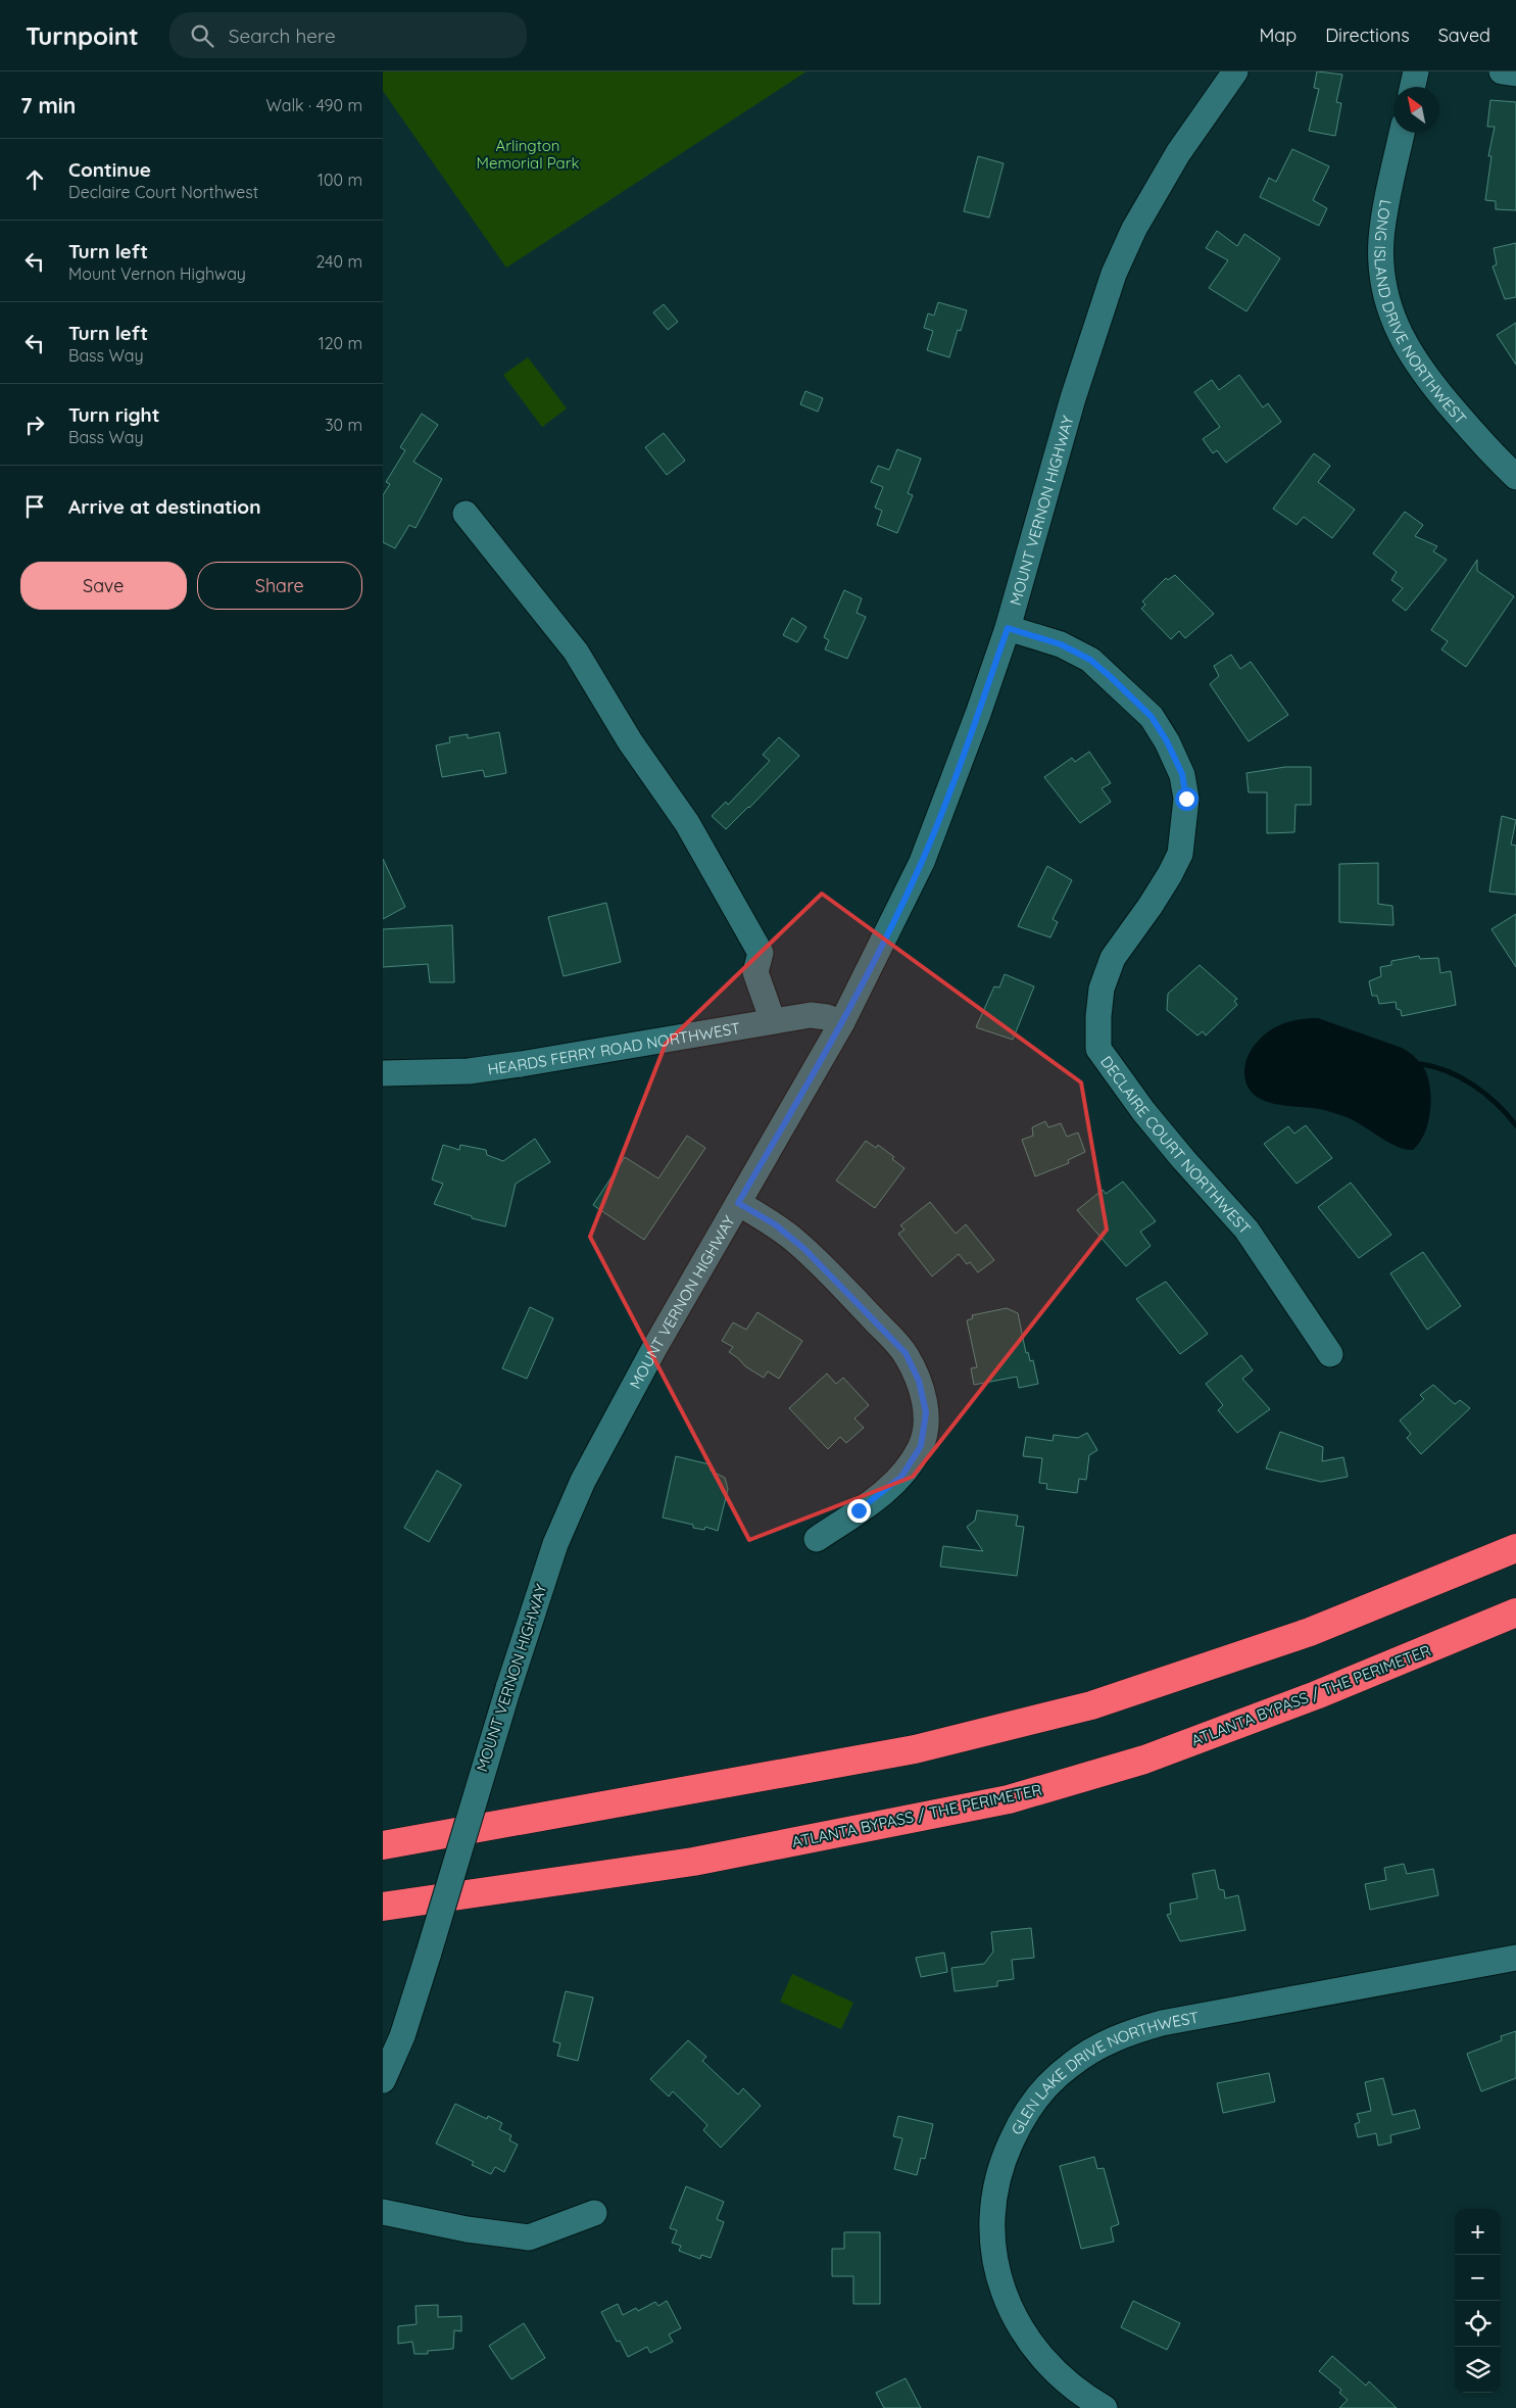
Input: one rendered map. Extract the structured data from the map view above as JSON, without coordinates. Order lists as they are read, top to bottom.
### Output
{
  "streets": {
    "highway": ["ATLANTA BYPASS / THE PERIMETER"],
    "street": [
      "LONG ISLAND DRIVE NORTHWEST",
      "MOUNT VERNON HIGHWAY",
      "HEARDS FERRY ROAD NORTHWEST",
      "DECLAIRE COURT NORTHWEST",
      "GLEN LAKE DRIVE NORTHWEST"
    ]
  },
  "crossings": [
    ["MOUNT VERNON HIGHWAY", "HEARDS FERRY ROAD NORTHWEST"],
    ["MOUNT VERNON HIGHWAY", "DECLAIRE COURT NORTHWEST"]
  ],
  "parks": ["Arlington Memorial Park"],
  "north": "top left",
  "page": {
    "header": "Turnpoint",
    "search": "Search here",
    "nav": ["Map", "Directions", "Saved"],
    "heading": ["7 min", "Walk · 490 m"],
    "list": [
      ["Continue", "Declaire Court Northwest", "100 m"],
      ["Turn left", "Mount Vernon Highway", "240 m"],
      ["Turn left", "Bass Way", "120 m"],
      ["Turn right", "Bass Way", "30 m"],
      "Arrive at destination"
    ],
    "buttons": ["Save", "Share"],
    "map_buttons": ["+", "−"]
  }
}
